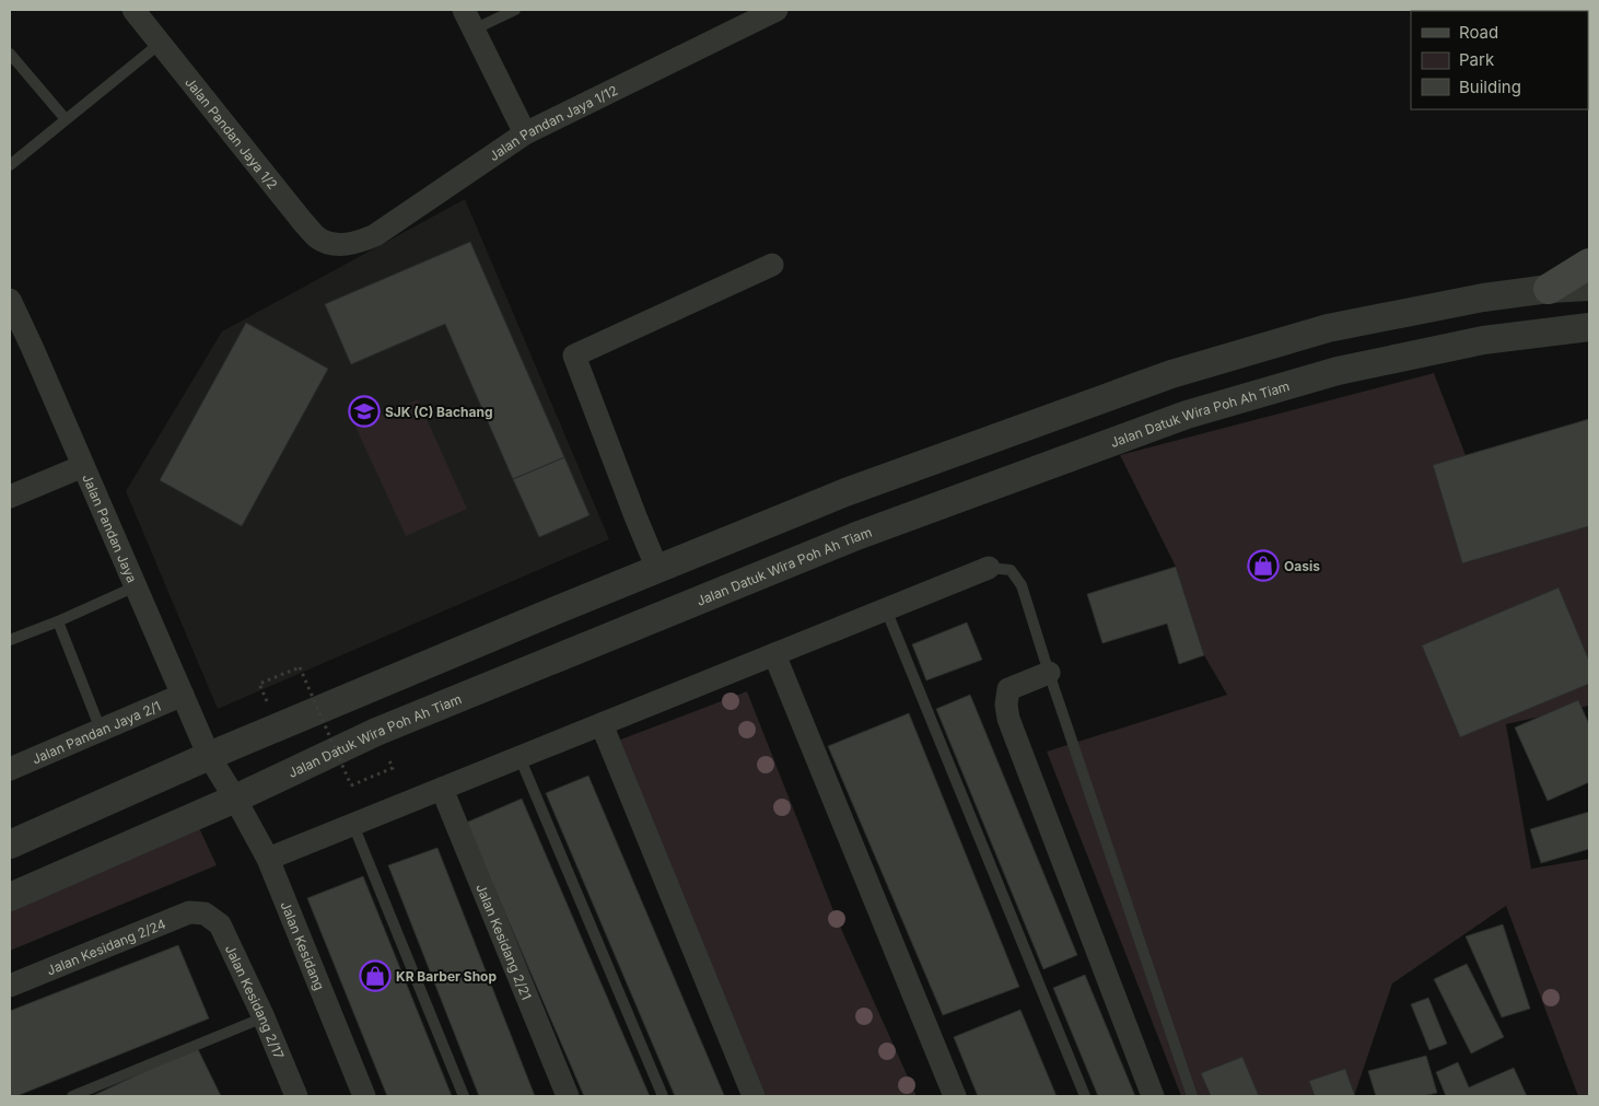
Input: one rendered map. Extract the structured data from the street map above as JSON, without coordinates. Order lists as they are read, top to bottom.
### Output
{
  "streets": {
    "street": [
      "Jalan Pandan Jaya 1/12",
      "Jalan Pandan Jaya 1/2",
      "Jalan Datuk Wira Poh Ah Tiam",
      "Jalan Pandan Jaya",
      "Jalan Pandan Jaya 2/1",
      "Jalan Kesidang 2/21",
      "Jalan Kesidang",
      "Jalan Kesidang 2/24",
      "Jalan Kesidang 2/17"
    ]
  },
  "crossings": [
    ["Jalan Pandan Jaya 1/12", "Jalan Pandan Jaya 1/2"],
    ["Jalan Datuk Wira Poh Ah Tiam", "Jalan Pandan Jaya"],
    ["Jalan Datuk Wira Poh Ah Tiam", "Jalan Kesidang"],
    ["Jalan Pandan Jaya", "Jalan Pandan Jaya 2/1"],
    ["Jalan Pandan Jaya", "Jalan Kesidang"],
    ["Jalan Kesidang 2/24", "Jalan Kesidang 2/17"]
  ],
  "places": {
    "school or university": ["SJK (C) Bachang"],
    "shop": ["Oasis", "KR Barber Shop"]
  },
  "legend": ["Road", "Park", "Building"]
}
